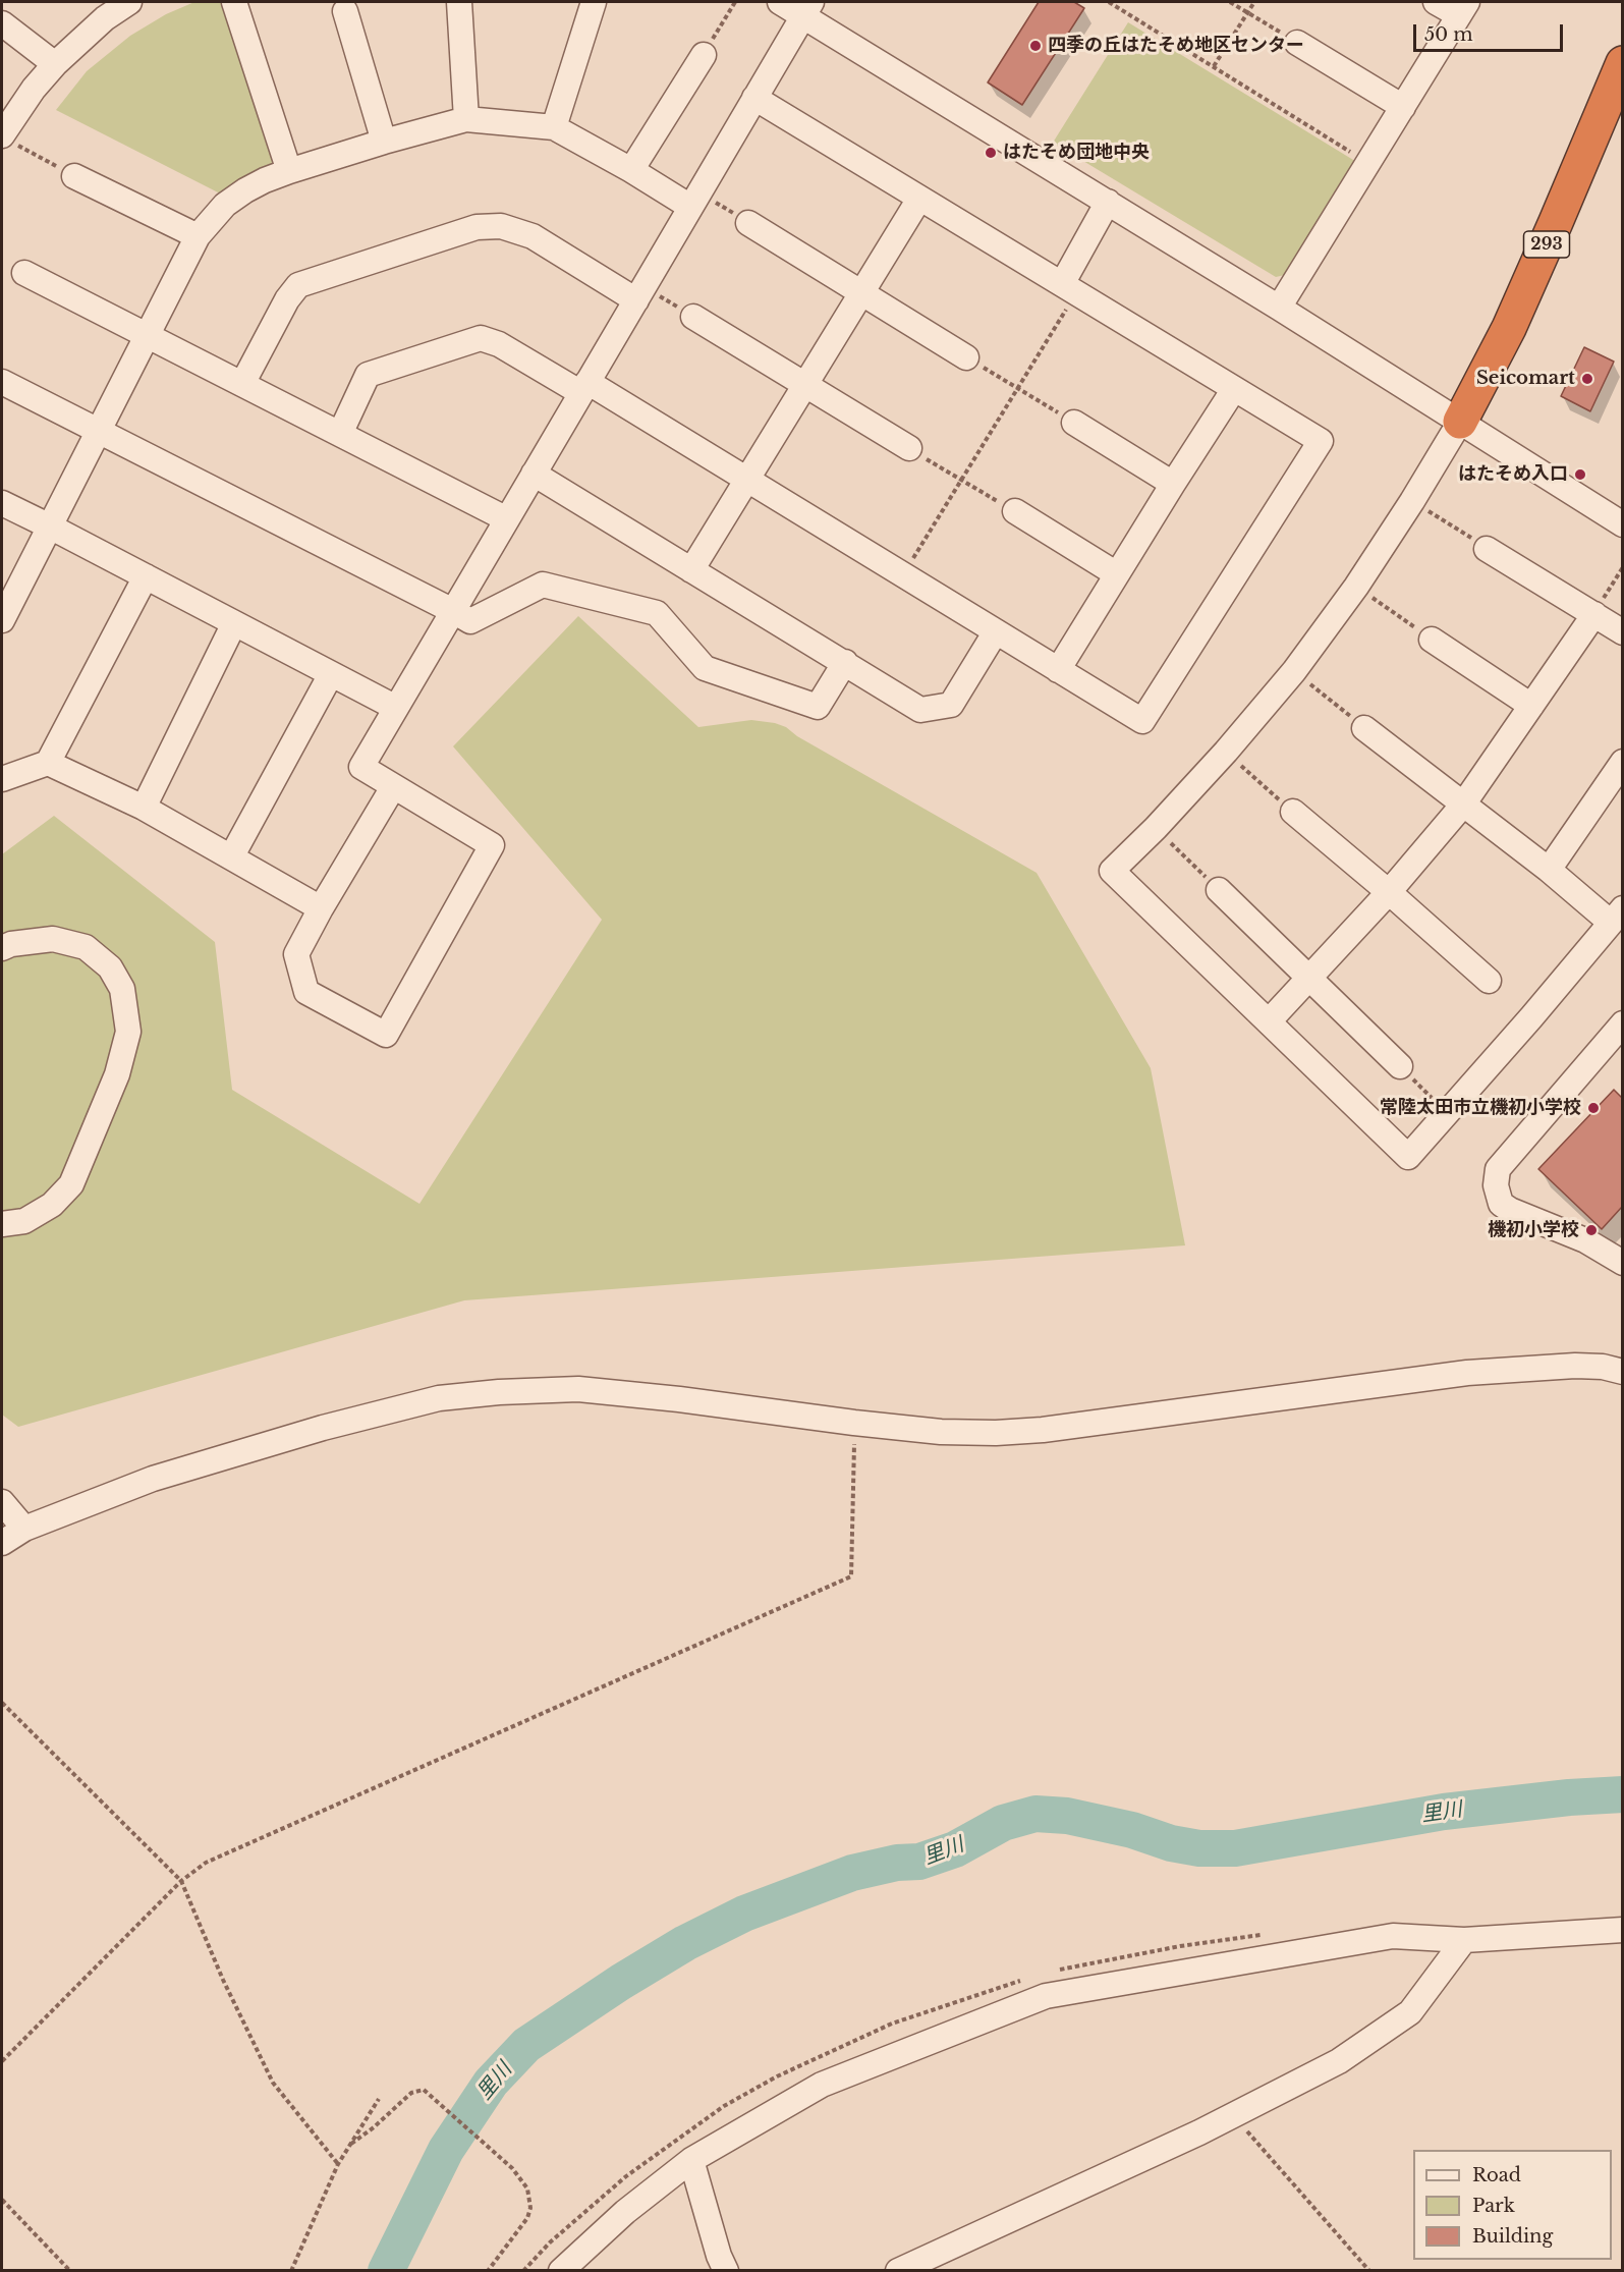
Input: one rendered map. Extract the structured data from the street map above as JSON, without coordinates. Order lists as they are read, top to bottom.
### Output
{
  "streets": {
    "highway": ["293"]
  },
  "water": ["里川"],
  "places": [
    "四季の丘はたそめ地区センター",
    "はたそめ団地中央",
    "Seicomart",
    "はたそめ入口",
    "常陸太田市立機初小学校",
    "機初小学校"
  ],
  "legend": ["Road", "Park", "Building"],
  "scale_bar": "50 m"
}
